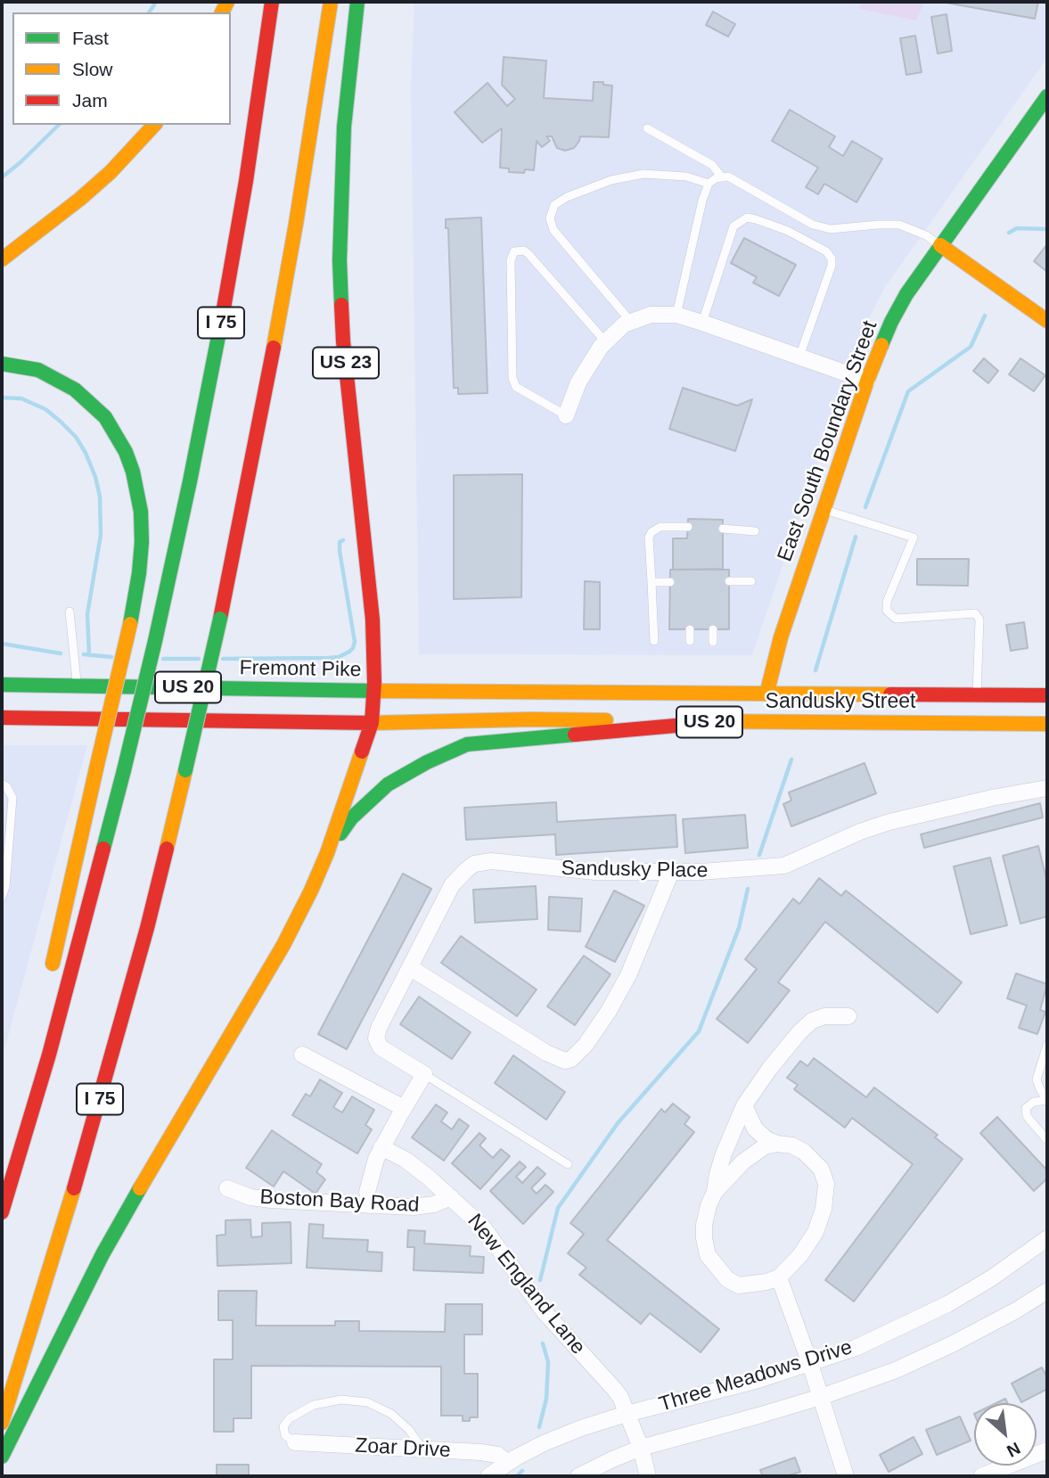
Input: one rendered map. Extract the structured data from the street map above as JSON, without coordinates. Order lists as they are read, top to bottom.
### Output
{
  "streets": {
    "main road": [
      "I 75",
      "US 23",
      "East South Boundary Street",
      "Fremont Pike",
      "US 20",
      "Sandusky Street"
    ],
    "street": [
      "Sandusky Place",
      "Boston Bay Road",
      "New England Lane",
      "Three Meadows Drive",
      "Zoar Drive"
    ]
  },
  "crossings": [
    ["US 23", "Fremont Pike"],
    ["US 23", "US 20"],
    ["US 23", "Sandusky Street"],
    ["East South Boundary Street", "Sandusky Street"],
    ["Fremont Pike", "Sandusky Street"],
    ["US 20", "Sandusky Street"],
    ["Boston Bay Road", "New England Lane"],
    ["New England Lane", "Three Meadows Drive"],
    ["Three Meadows Drive", "Zoar Drive"]
  ],
  "legend": ["Fast", "Slow", "Jam"],
  "north": "bottom right"
}
